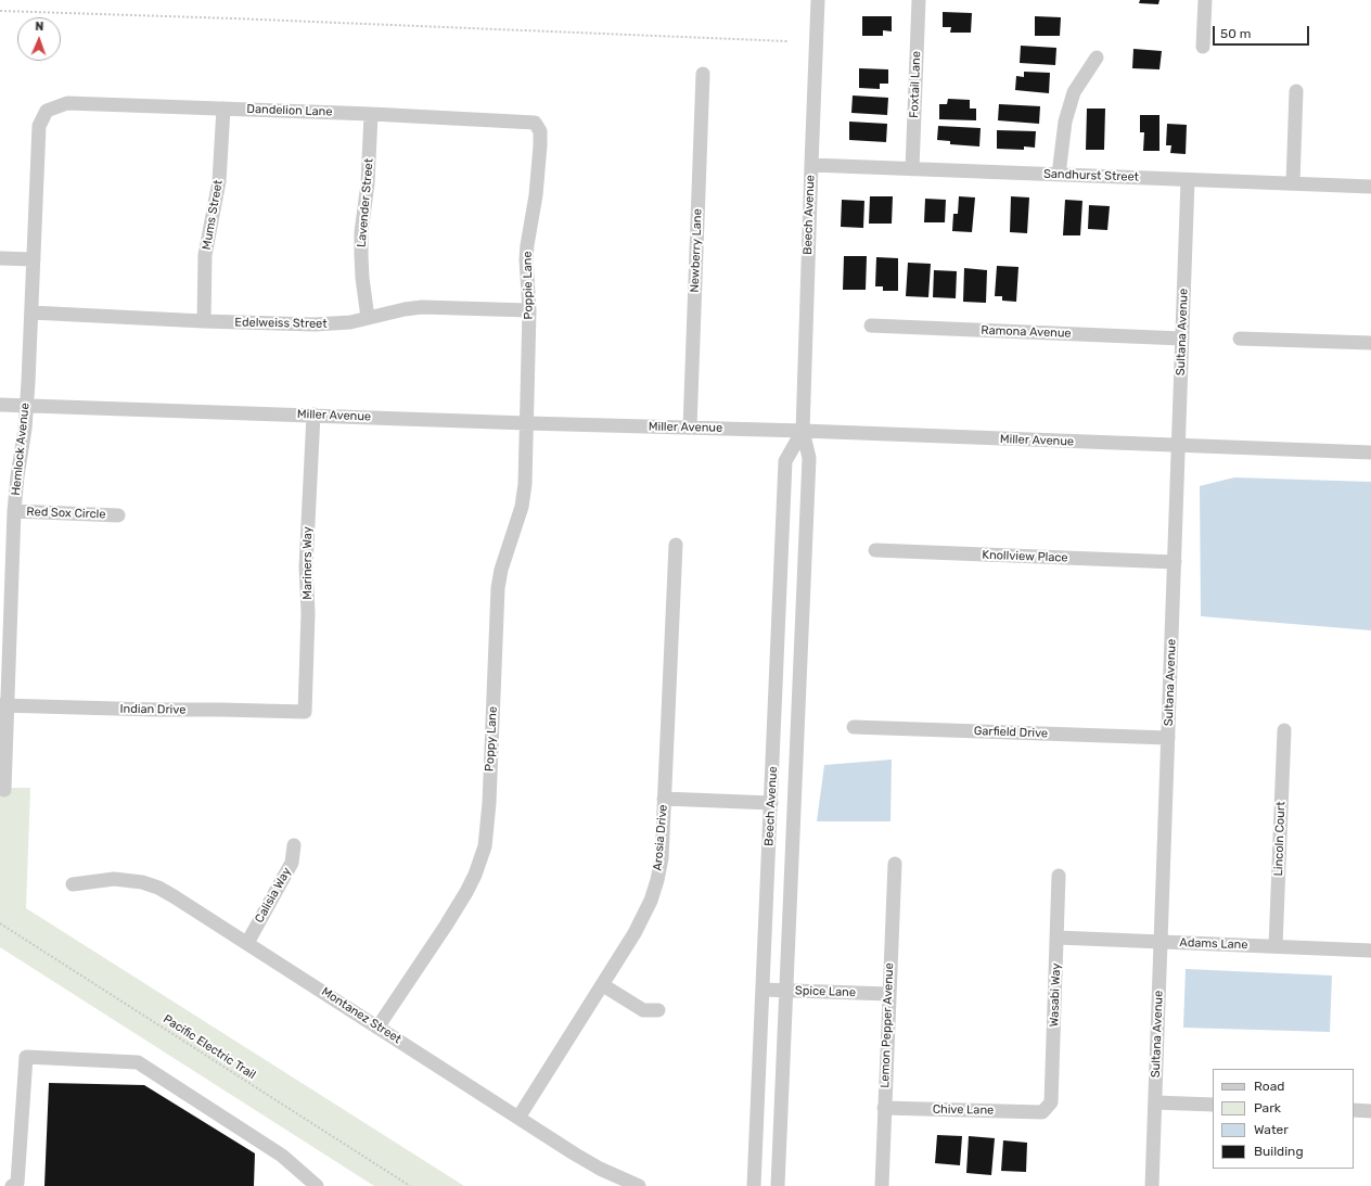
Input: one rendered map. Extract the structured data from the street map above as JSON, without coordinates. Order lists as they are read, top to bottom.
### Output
{
  "streets": {
    "street": [
      "Foxtail Lane",
      "Dandelion Lane",
      "Sandhurst Street",
      "Lavender Street",
      "Mums Street",
      "Beech Avenue",
      "Newberry Lane",
      "Poppie Lane",
      "Edelweiss Street",
      "Ramona Avenue",
      "Sultana Avenue",
      "Miller Avenue",
      "Hemlock Avenue",
      "Red Sox Circle",
      "Knollview Place",
      "Mariners Way",
      "Indian Drive",
      "Garfield Drive",
      "Poppy Lane",
      "Arosia Drive",
      "Lincoln Court",
      "Calisia Way",
      "Adams Lane",
      "Spice Lane",
      "Wasabi Way",
      "Montanez Street",
      "Lemon Pepper Avenue",
      "Chive Lane"
    ],
    "path": ["Pacific Electric Trail"]
  },
  "crossings": [
    ["Foxtail Lane", "Sandhurst Street"],
    ["Dandelion Lane", "Lavender Street"],
    ["Dandelion Lane", "Mums Street"],
    ["Dandelion Lane", "Poppie Lane"],
    ["Dandelion Lane", "Hemlock Avenue"],
    ["Sandhurst Street", "Beech Avenue"],
    ["Sandhurst Street", "Sultana Avenue"],
    ["Lavender Street", "Edelweiss Street"],
    ["Mums Street", "Edelweiss Street"],
    ["Beech Avenue", "Miller Avenue"],
    ["Beech Avenue", "Spice Lane"],
    ["Newberry Lane", "Miller Avenue"],
    ["Poppie Lane", "Edelweiss Street"],
    ["Poppie Lane", "Miller Avenue"],
    ["Poppie Lane", "Poppy Lane"],
    ["Edelweiss Street", "Hemlock Avenue"],
    ["Ramona Avenue", "Sultana Avenue"],
    ["Sultana Avenue", "Miller Avenue"],
    ["Sultana Avenue", "Knollview Place"],
    ["Sultana Avenue", "Garfield Drive"],
    ["Sultana Avenue", "Adams Lane"],
    ["Miller Avenue", "Hemlock Avenue"],
    ["Miller Avenue", "Mariners Way"],
    ["Miller Avenue", "Poppy Lane"],
    ["Hemlock Avenue", "Red Sox Circle"],
    ["Hemlock Avenue", "Indian Drive"],
    ["Mariners Way", "Indian Drive"],
    ["Poppy Lane", "Montanez Street"],
    ["Arosia Drive", "Montanez Street"],
    ["Lincoln Court", "Adams Lane"],
    ["Calisia Way", "Montanez Street"],
    ["Adams Lane", "Wasabi Way"],
    ["Spice Lane", "Lemon Pepper Avenue"],
    ["Wasabi Way", "Chive Lane"],
    ["Lemon Pepper Avenue", "Chive Lane"]
  ],
  "legend": [
    "Road",
    "Park",
    "Water",
    "Building"
  ],
  "scale_bar": "50 m",
  "north": "top"
}
